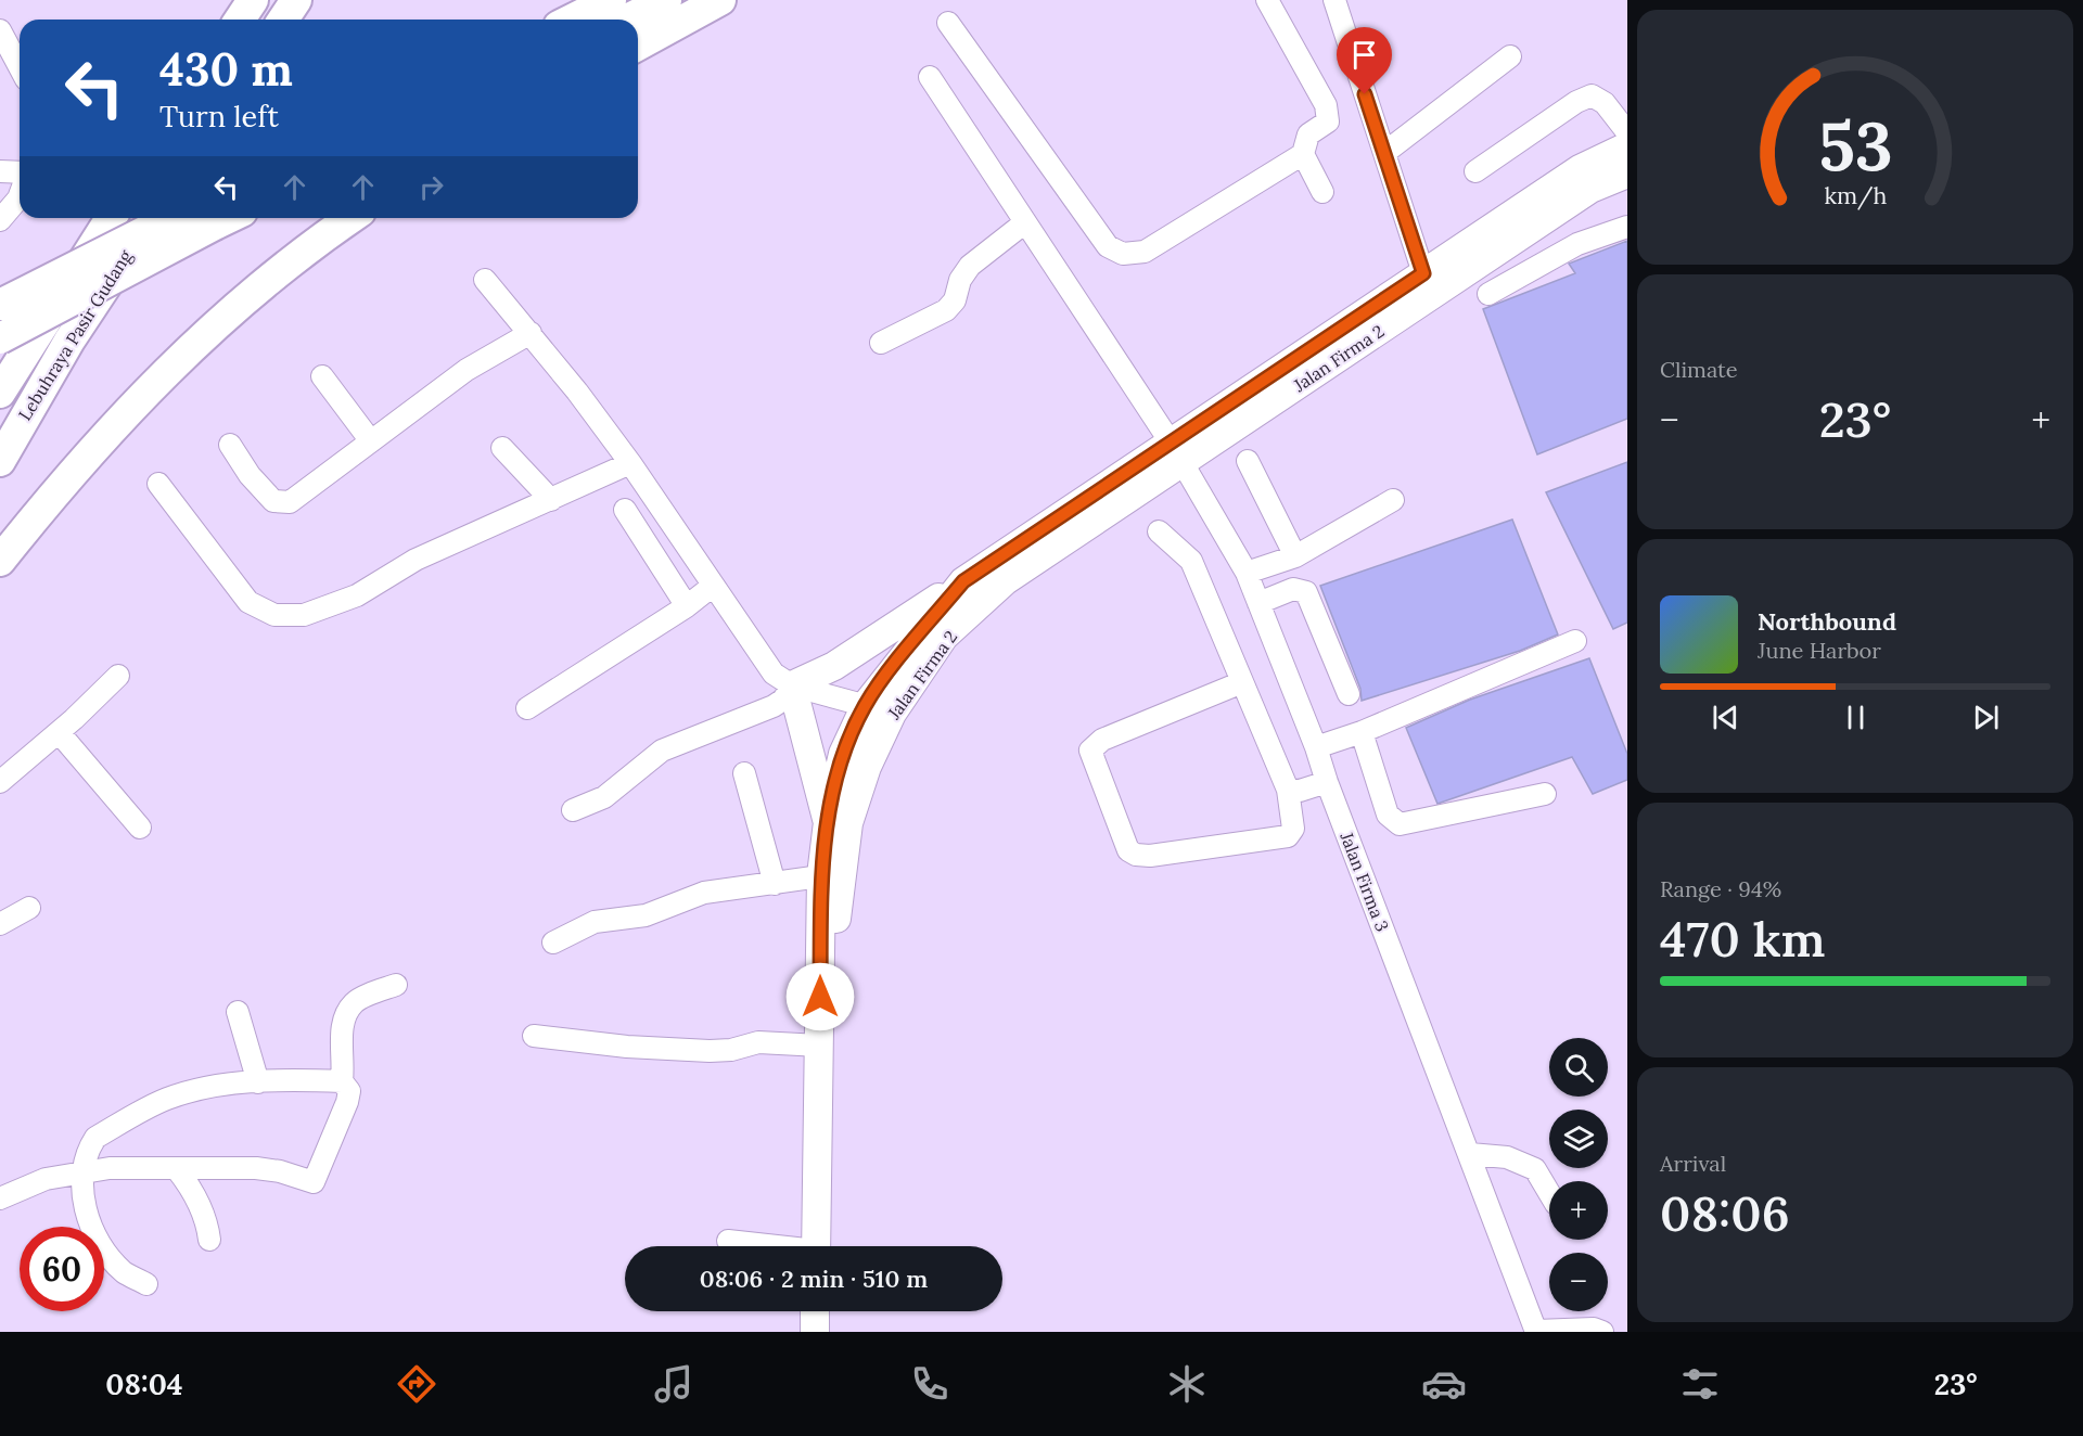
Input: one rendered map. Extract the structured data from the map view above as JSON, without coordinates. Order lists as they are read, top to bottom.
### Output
{
  "streets": {
    "highway": ["Lebuhraya Pasir Gudang"],
    "main road": ["Jalan Firma 2"],
    "street": ["Jalan Firma 3"]
  },
  "crossings": [
    ["Jalan Firma 2", "Jalan Firma 3"]
  ],
  "page": {
    "turn": ["430 m", "Turn left"],
    "tile": [
      "Climate",
      ["Range · 94%", "470 km"],
      ["Arrival", "08:06"]
    ],
    "heat": ["−", "23°", "+"],
    "song": ["Northbound", "June Harbor"],
    "map_buttons": ["+", "−"],
    "limit": "60",
    "trip": "08:06 · 2 min · 510 m",
    "tabs": ["08:04", "23°"],
    "gauge": ["53", "km/h"]
  }
}
